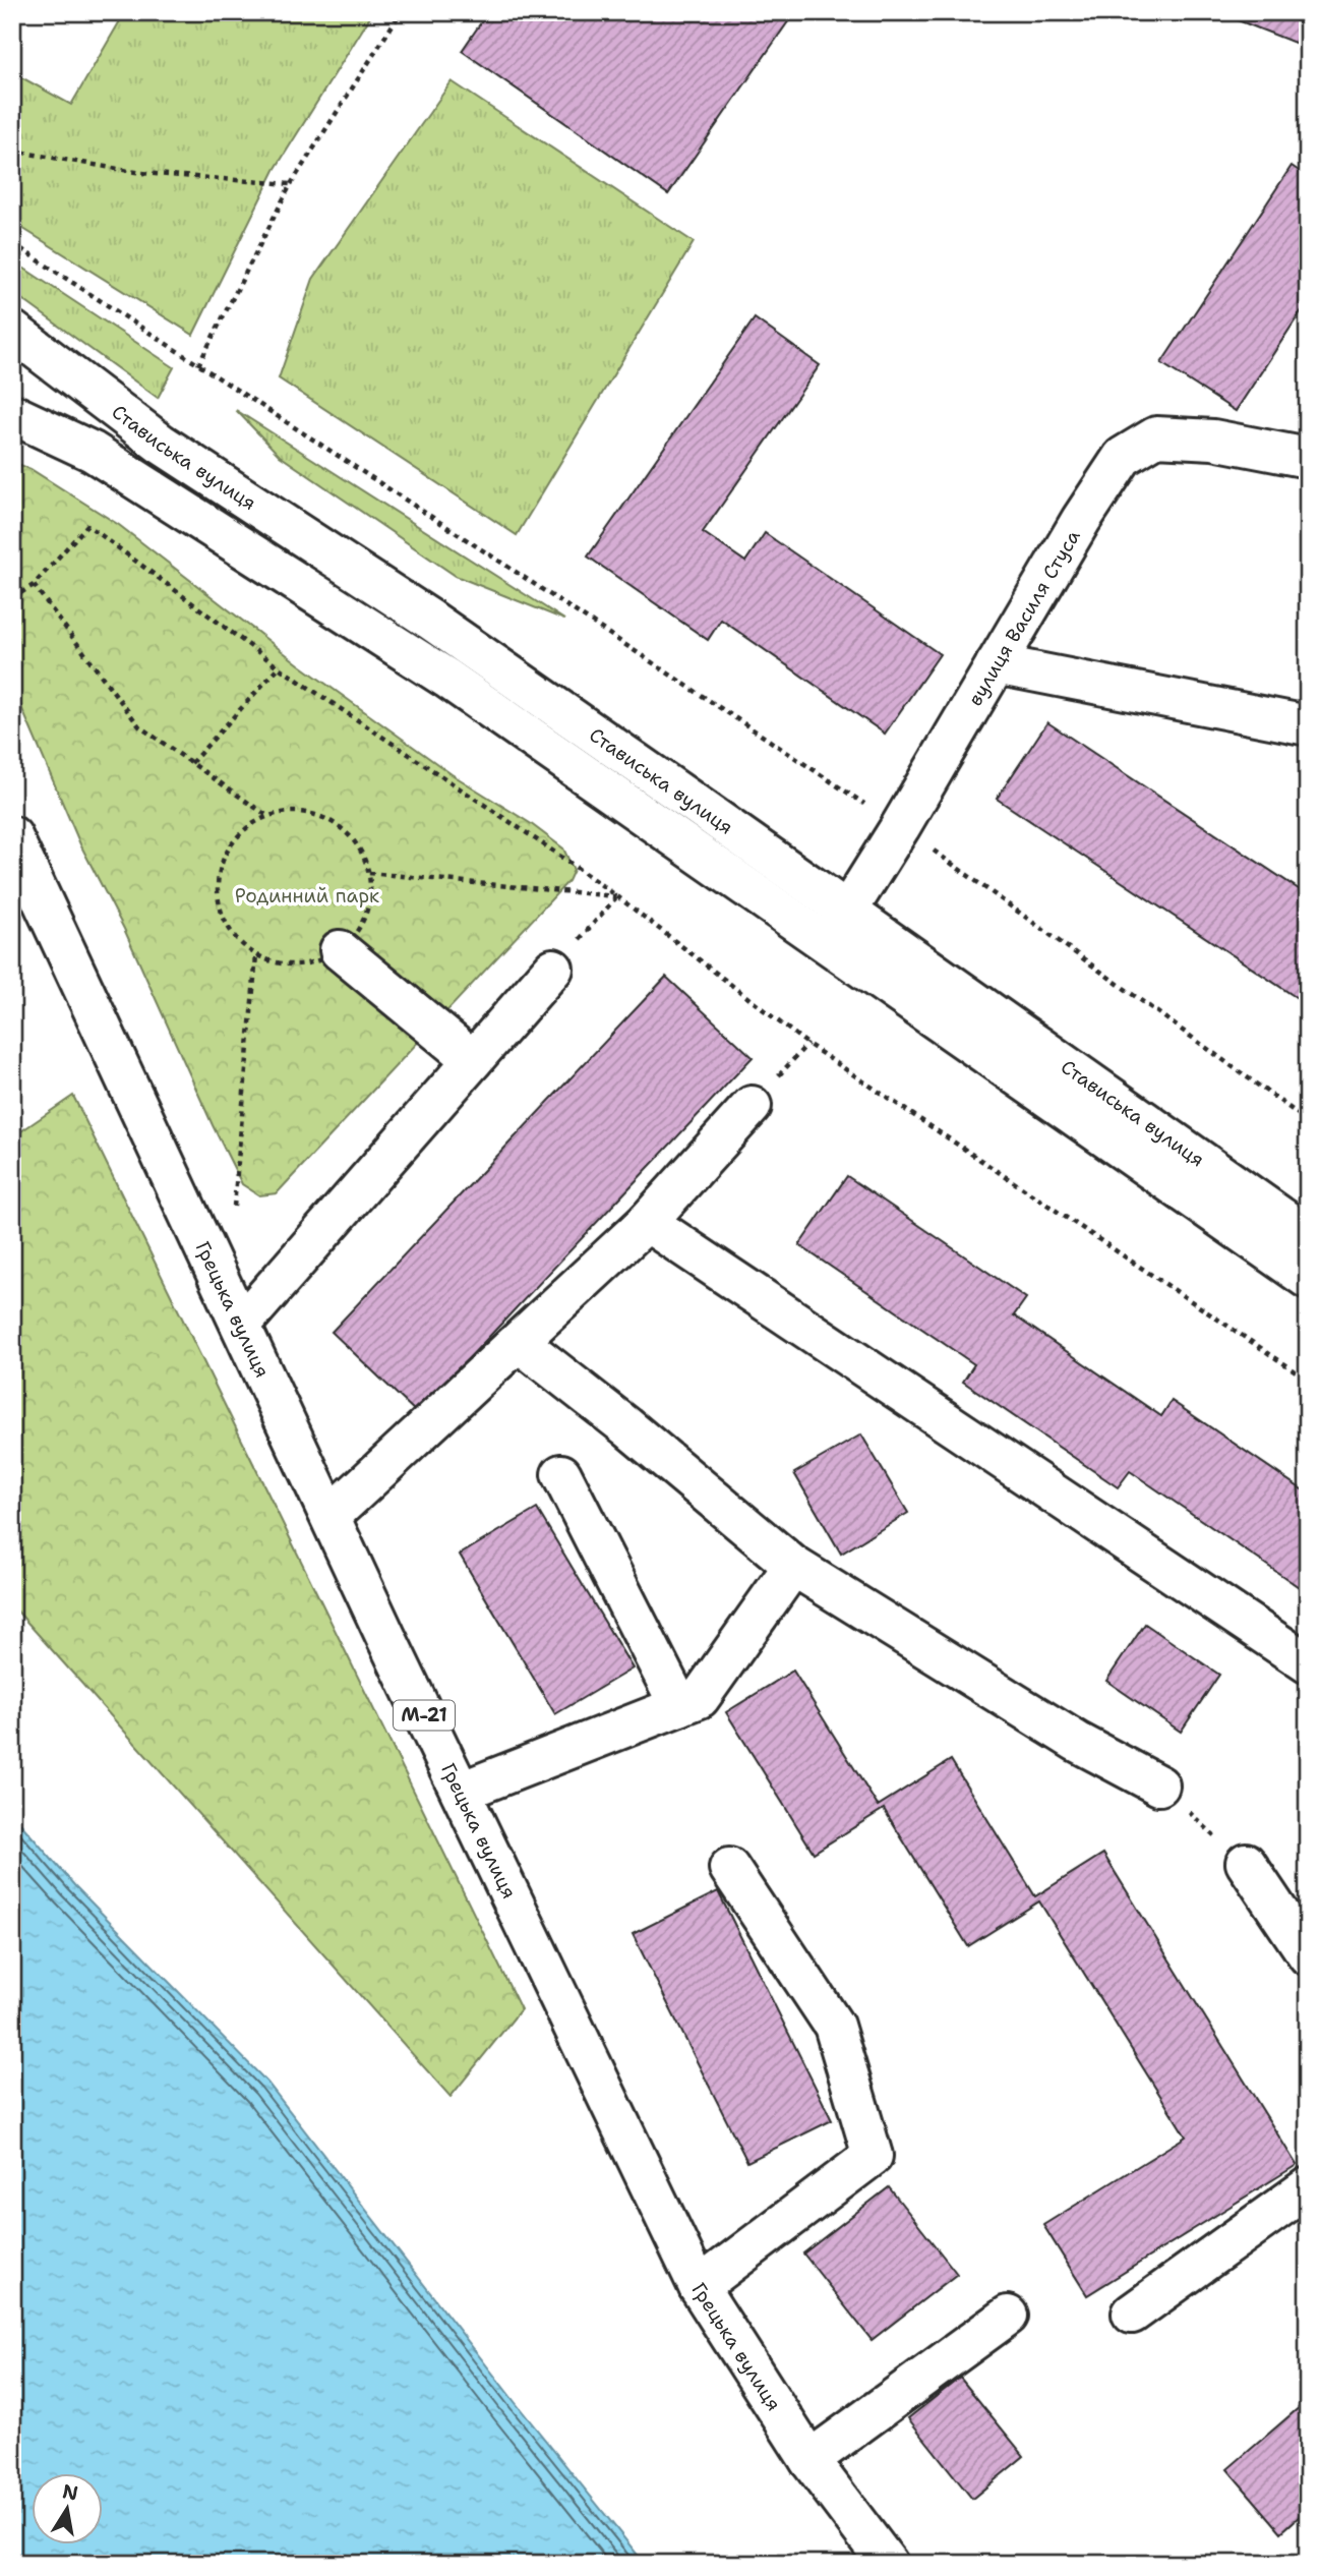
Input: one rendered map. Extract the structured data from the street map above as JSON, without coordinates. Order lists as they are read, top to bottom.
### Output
{
  "streets": {
    "main road": [
      "Стависька вулиця",
      "вулиця Василя Стуса",
      "Грецька вулиця",
      "М-21"
    ]
  },
  "crossings": [
    ["Стависька вулиця", "вулиця Василя Стуса"]
  ],
  "parks": ["Родинний парк"],
  "north": "top"
}
